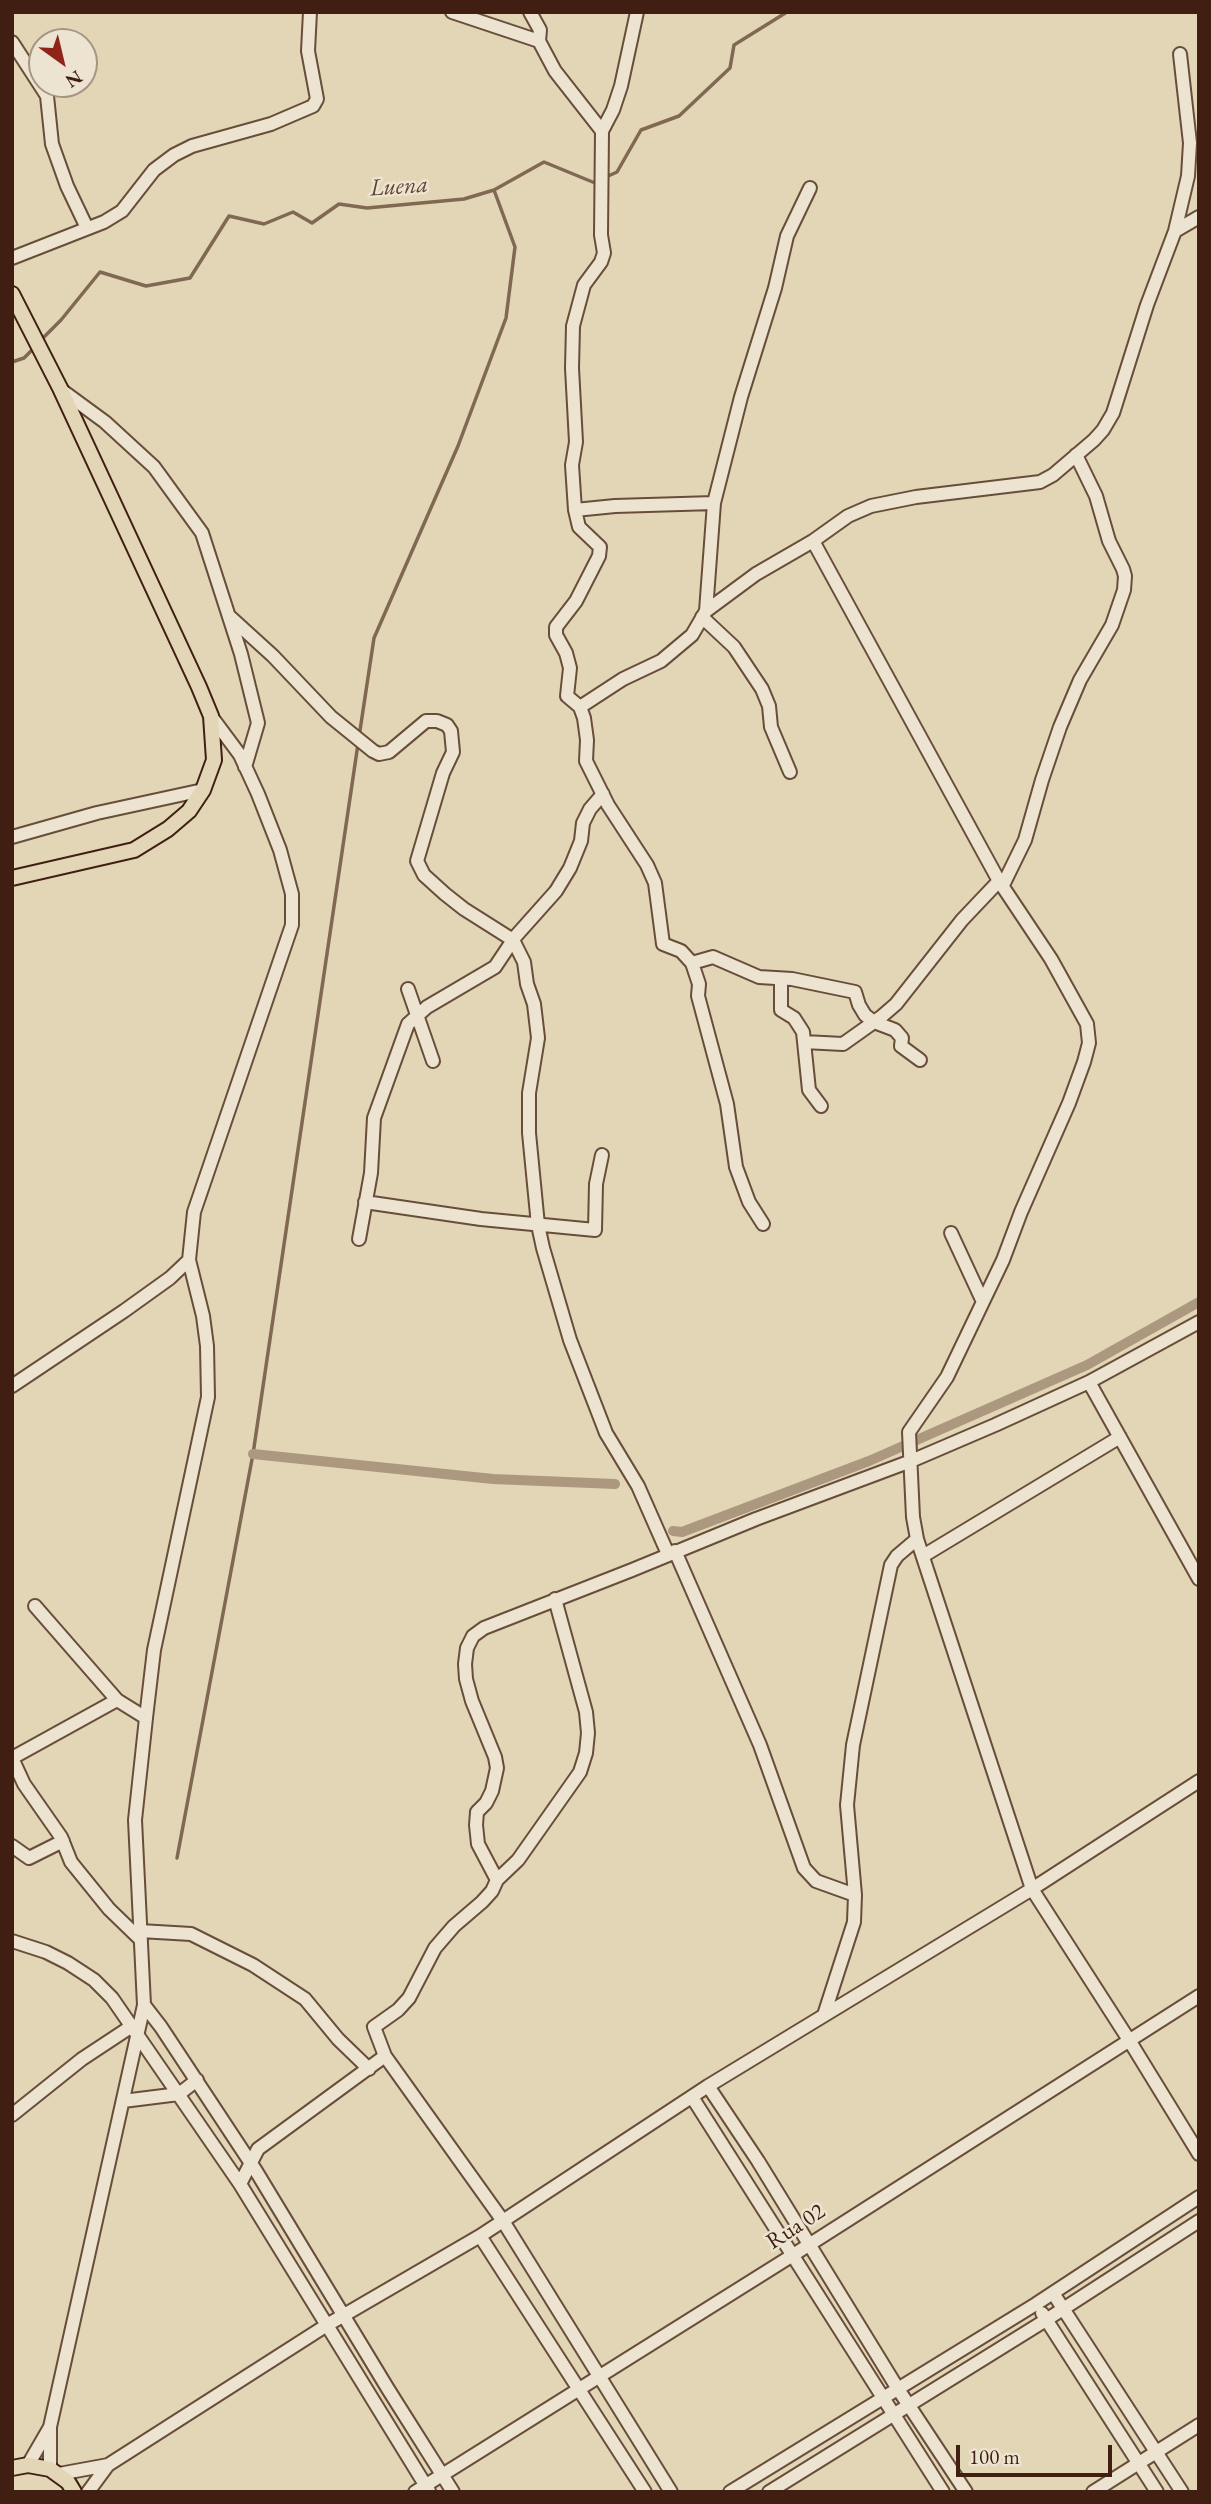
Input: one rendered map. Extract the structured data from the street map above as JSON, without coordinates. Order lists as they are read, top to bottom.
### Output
{
  "streets": {
    "street": ["Rua 02"]
  },
  "water": ["Luena"],
  "scale_bar": "100 m",
  "north": "bottom right"
}
